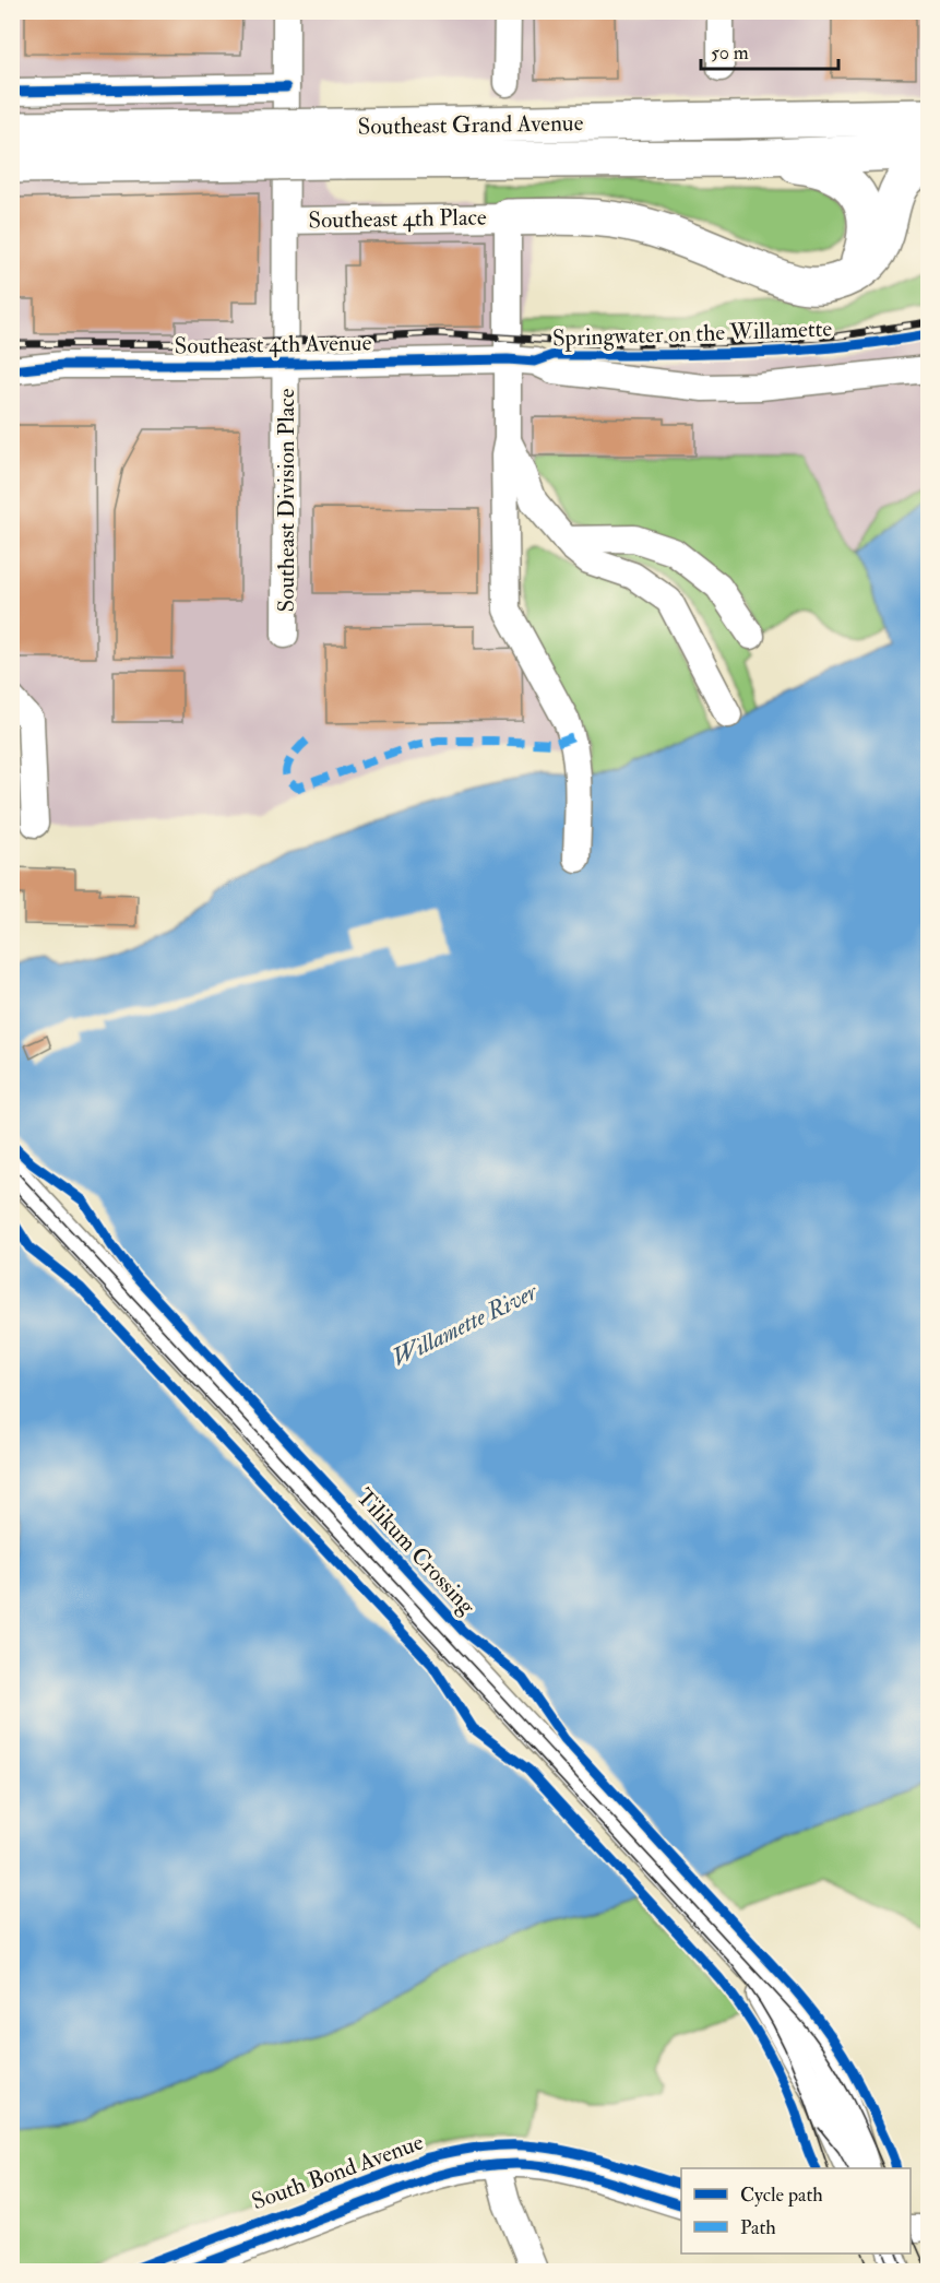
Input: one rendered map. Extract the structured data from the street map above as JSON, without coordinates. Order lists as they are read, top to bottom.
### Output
{
  "streets": {
    "highway": ["Southeast Grand Avenue"],
    "street": [
      "Southeast 4th Place",
      "Southeast 4th Avenue",
      "Southeast Division Place",
      "Tilikum Crossing",
      "South Bond Avenue"
    ],
    "cycle path": ["Springwater on the Willamette"]
  },
  "crossings": [
    ["Southeast 4th Place", "Southeast Division Place"],
    ["Southeast 4th Avenue", "Southeast Division Place"]
  ],
  "water": ["Willamette River"],
  "legend": ["Cycle path", "Path"],
  "scale_bar": "50 m"
}
